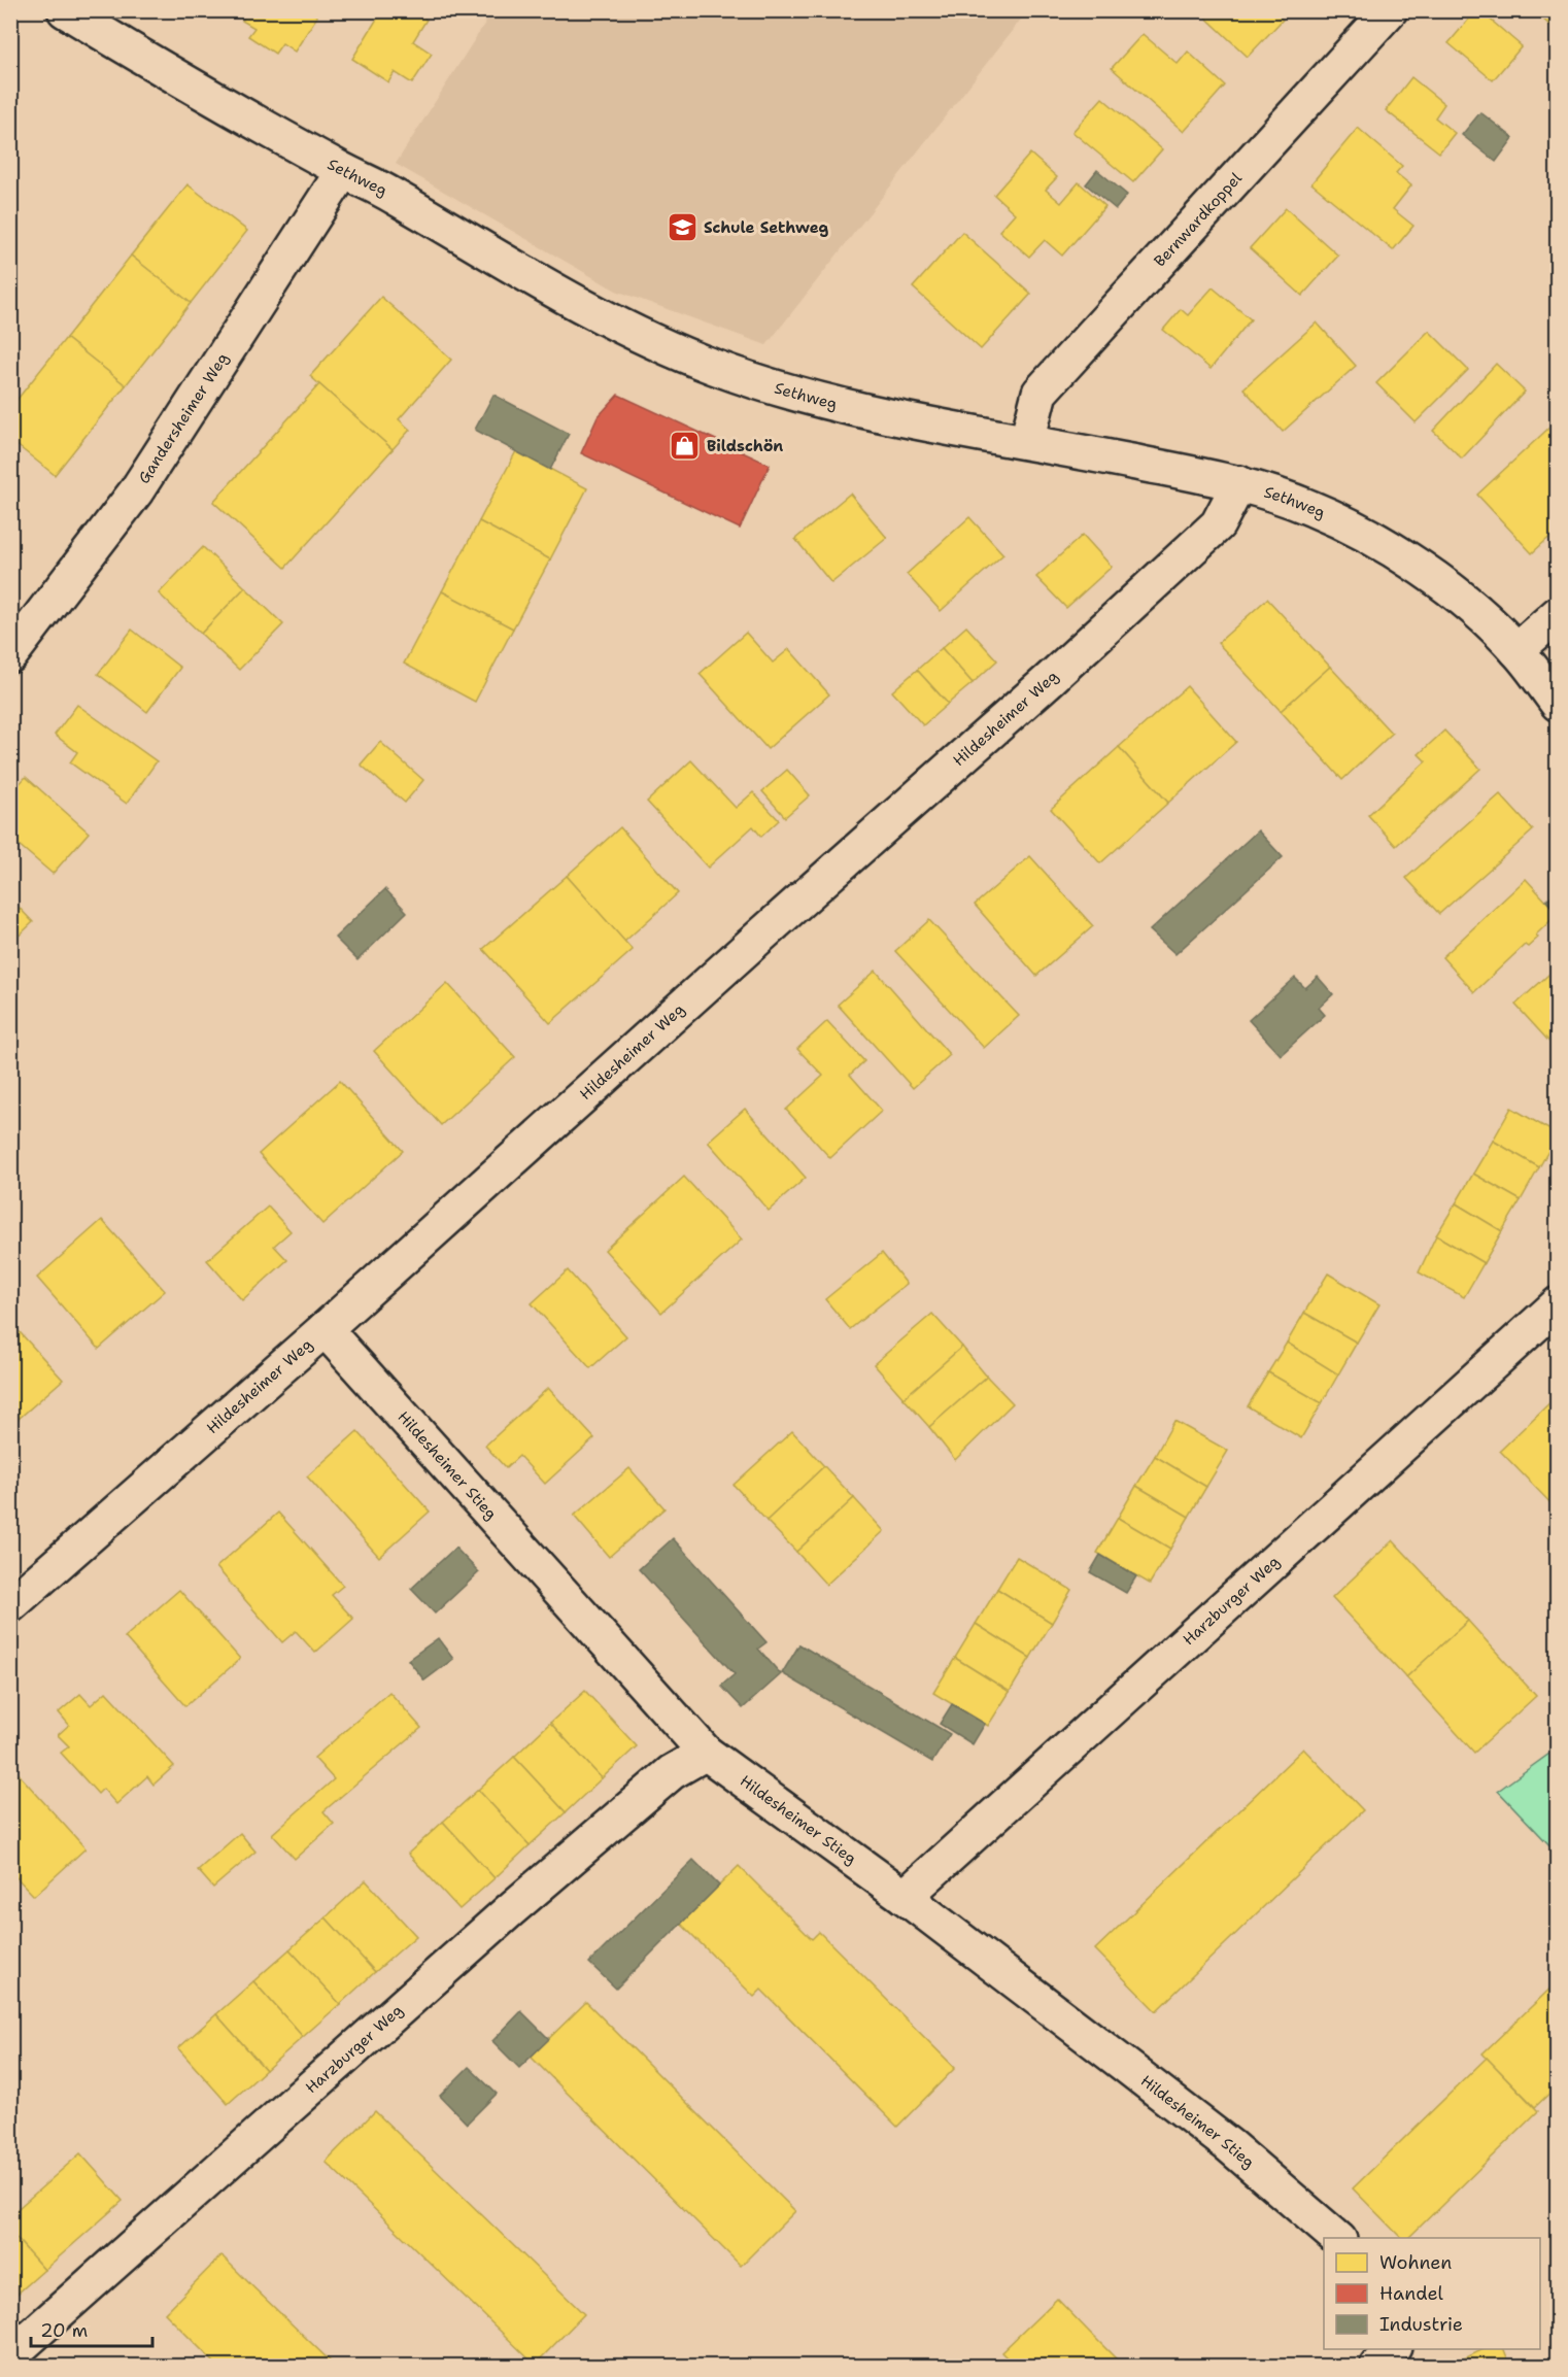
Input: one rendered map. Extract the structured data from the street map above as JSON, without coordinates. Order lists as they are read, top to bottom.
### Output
{
  "streets": {
    "street": [
      "Sethweg",
      "Bernwardkoppel",
      "Gandersheimer Weg",
      "Hildesheimer Weg",
      "Hildesheimer Stieg",
      "Harzburger Weg"
    ]
  },
  "crossings": [
    ["Sethweg", "Bernwardkoppel"],
    ["Sethweg", "Gandersheimer Weg"],
    ["Sethweg", "Hildesheimer Weg"],
    ["Hildesheimer Weg", "Hildesheimer Stieg"],
    ["Hildesheimer Stieg", "Harzburger Weg"]
  ],
  "places": {
    "school or university": ["Schule Sethweg"],
    "shop": ["Bildschön"]
  },
  "legend": ["Wohnen", "Handel", "Industrie"],
  "scale_bar": "20 m"
}
